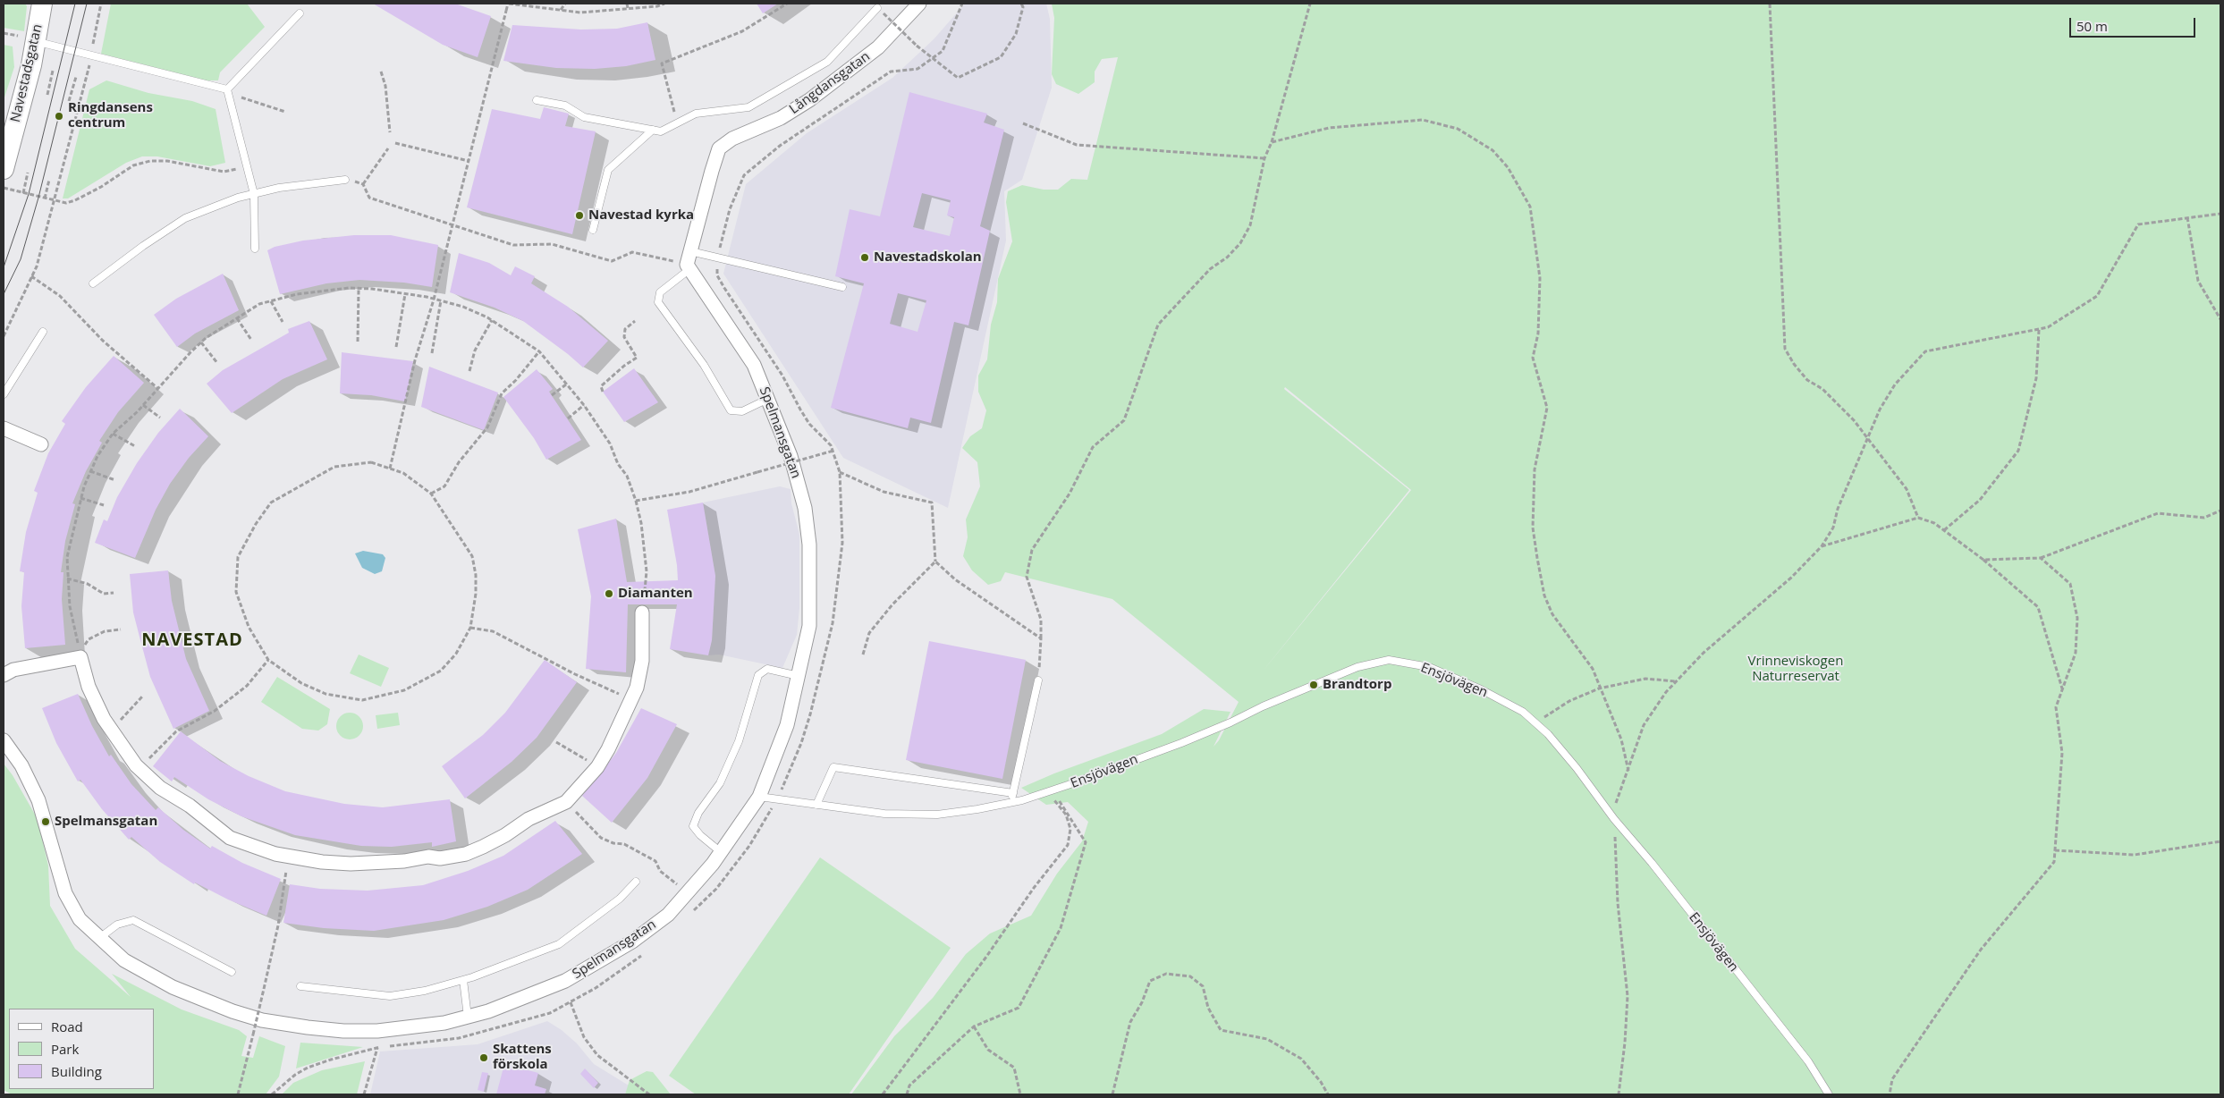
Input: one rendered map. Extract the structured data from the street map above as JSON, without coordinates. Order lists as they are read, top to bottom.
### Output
{
  "streets": {
    "street": ["Navestadsgatan", "Långdansgatan", "Spelmansgatan"],
    "lane": ["Ensjövägen"]
  },
  "crossings": [
    ["Långdansgatan", "Spelmansgatan"],
    ["Spelmansgatan", "Ensjövägen"]
  ],
  "districts": ["NAVESTAD"],
  "parks": ["Vrinneviskogen Naturreservat"],
  "places": [
    "Ringdansens centrum",
    "Navestad kyrka",
    "Navestadskolan",
    "Diamanten",
    "Brandtorp",
    "Spelmansgatan",
    "Skattens förskola"
  ],
  "legend": ["Road", "Park", "Building"],
  "scale_bar": "50 m"
}
